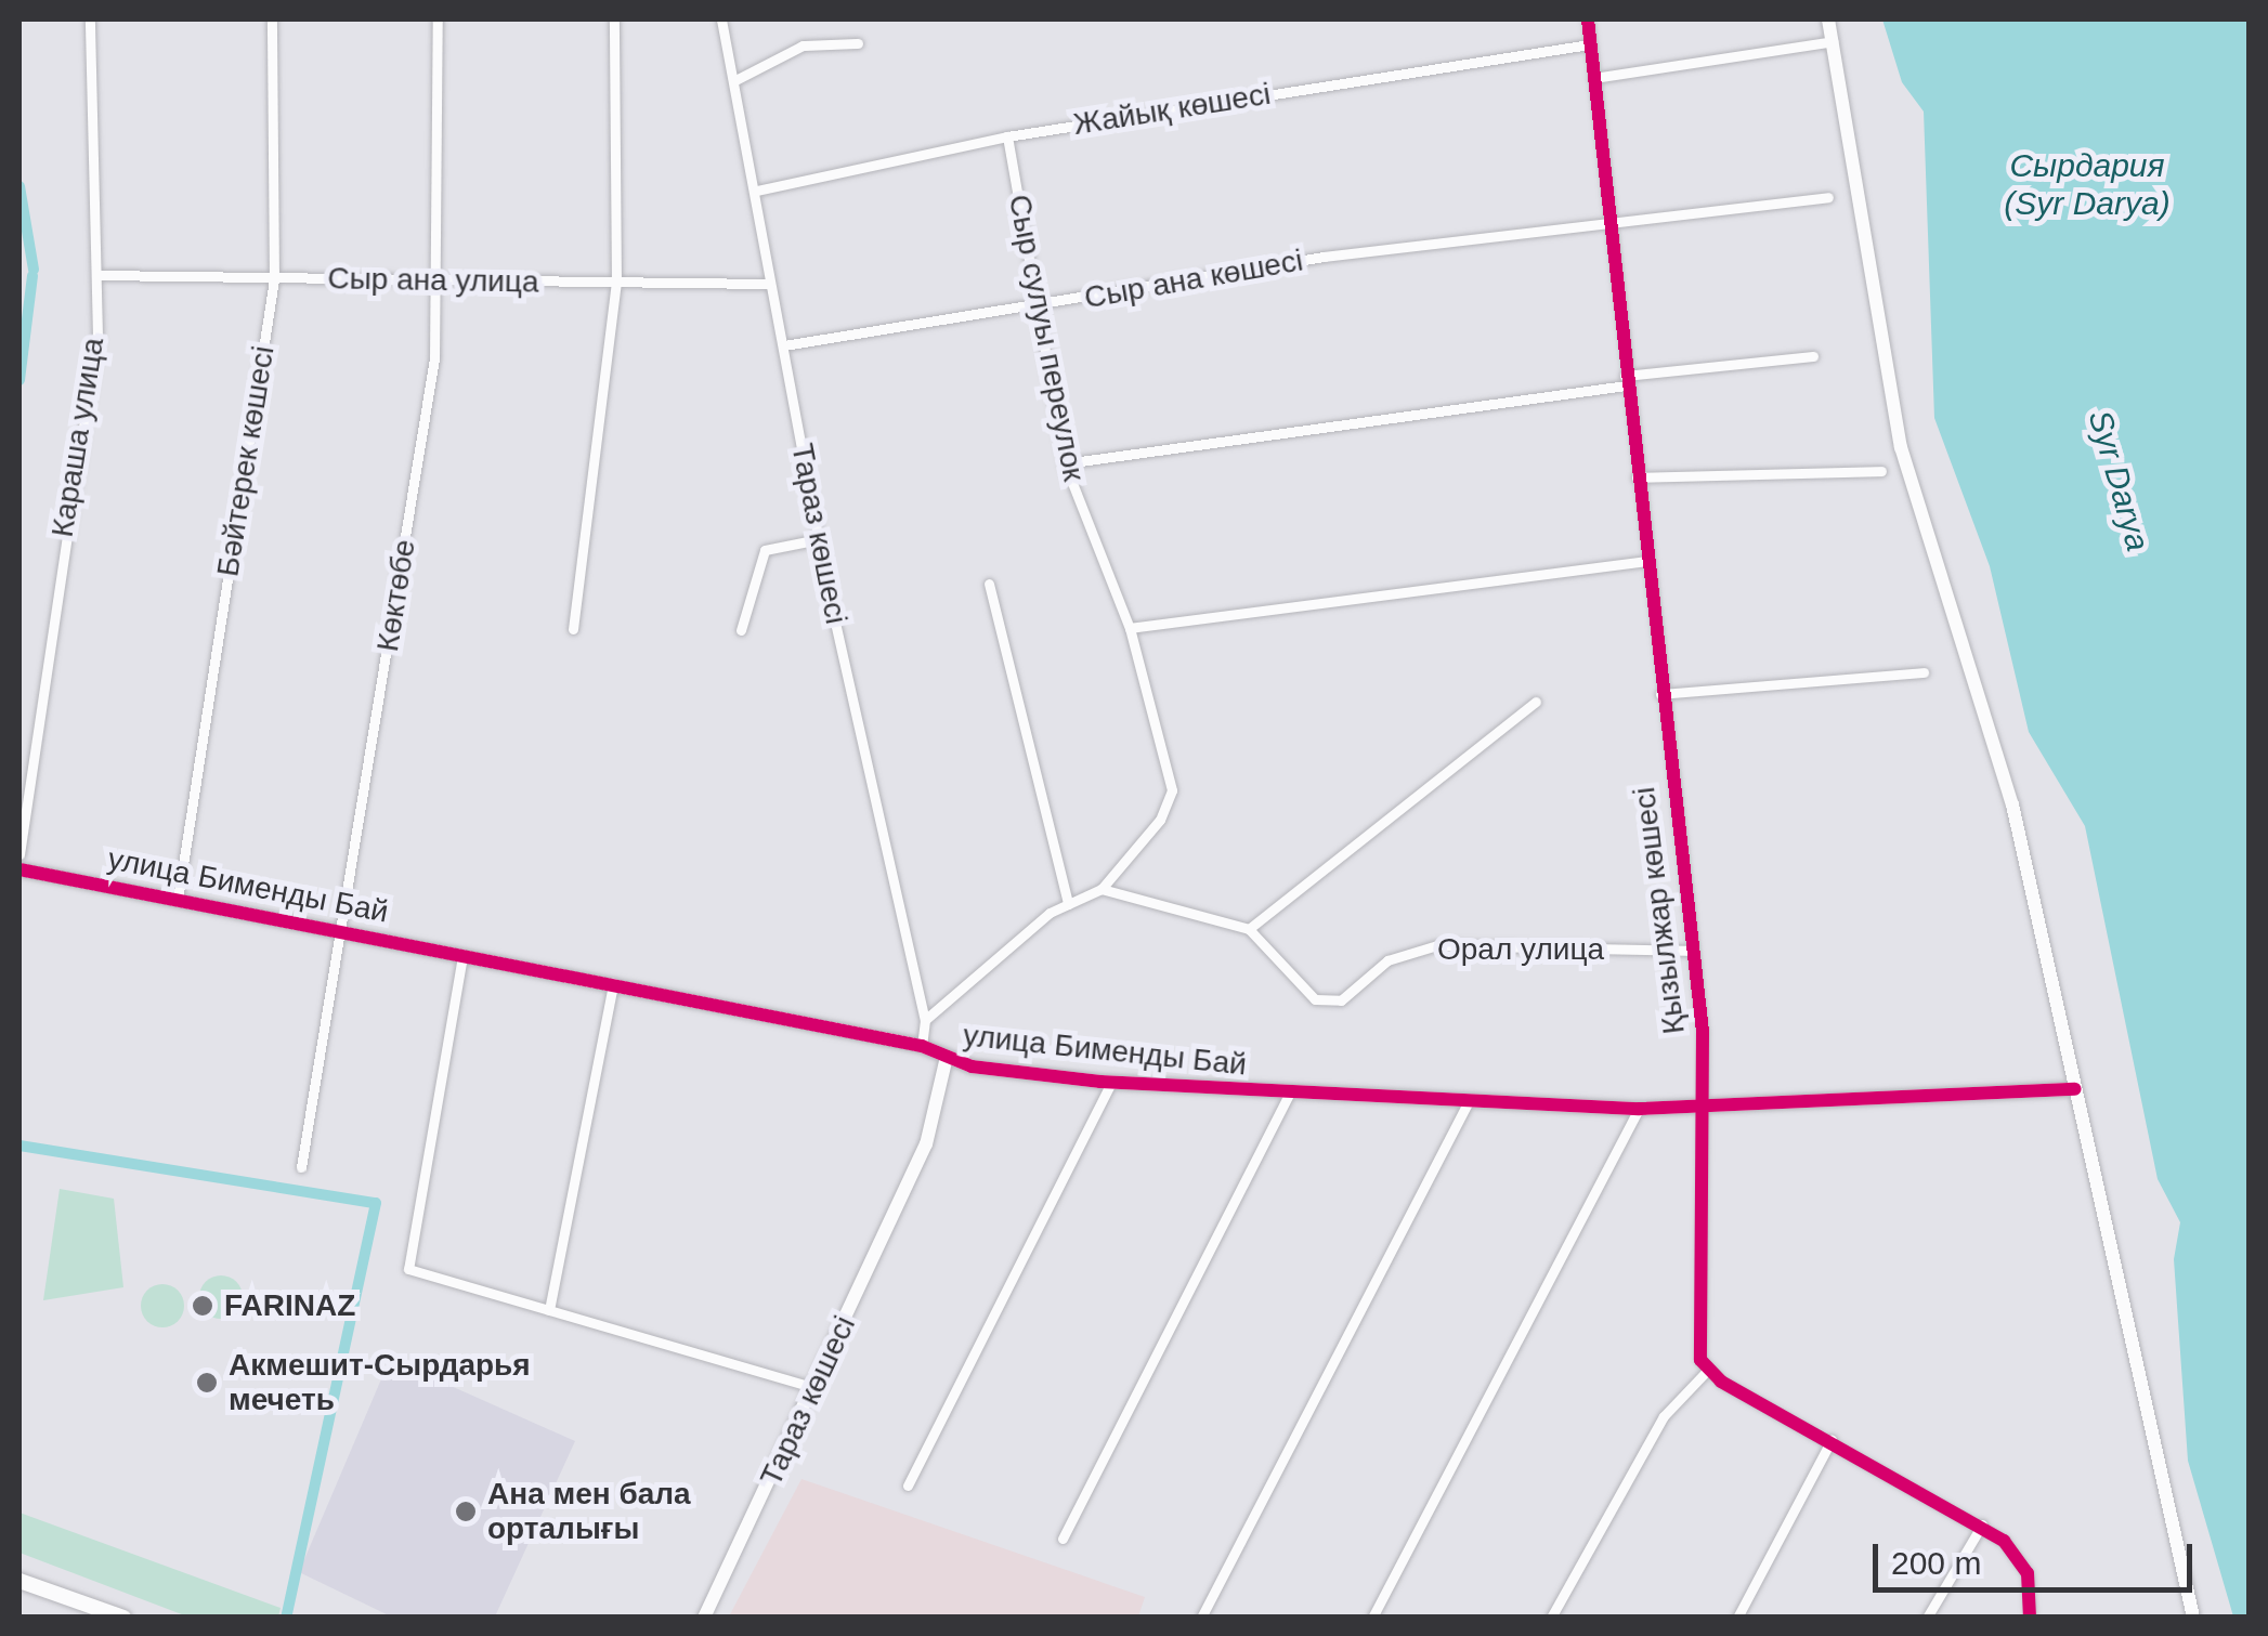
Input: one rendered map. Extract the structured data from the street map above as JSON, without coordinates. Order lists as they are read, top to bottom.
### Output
{
  "streets": {
    "street": [
      "Жайық көшесі",
      "Сыр ана көшесі",
      "Сыр ана улица",
      "Сыр сулуы переулок",
      "Караша улица",
      "Бәйтерек көшесі",
      "Тараз көшесі",
      "Көктөбе",
      "улица Бименды Бай",
      "Қызылжар көшесі",
      "Орал улица"
    ]
  },
  "crossings": [
    ["Жайық көшесі", "Сыр сулуы переулок"],
    ["Жайық көшесі", "Тараз көшесі"],
    ["Жайық көшесі", "Қызылжар көшесі"],
    ["Сыр ана көшесі", "Сыр сулуы переулок"],
    ["Сыр ана көшесі", "Тараз көшесі"],
    ["Сыр ана көшесі", "Қызылжар көшесі"],
    ["Сыр ана улица", "Караша улица"],
    ["Сыр ана улица", "Бәйтерек көшесі"],
    ["Сыр ана улица", "Тараз көшесі"],
    ["Сыр ана улица", "Көктөбе"],
    ["Бәйтерек көшесі", "улица Бименды Бай"],
    ["Тараз көшесі", "улица Бименды Бай"],
    ["Көктөбе", "улица Бименды Бай"],
    ["улица Бименды Бай", "Қызылжар көшесі"],
    ["Қызылжар көшесі", "Орал улица"]
  ],
  "water": ["Сырдария (Syr Darya)", "Syr Darya"],
  "places": ["FARINAZ", "Акмешит-Сырдарья мечеть", "Ана мен бала орталығы"],
  "scale_bar": "200 m"
}
